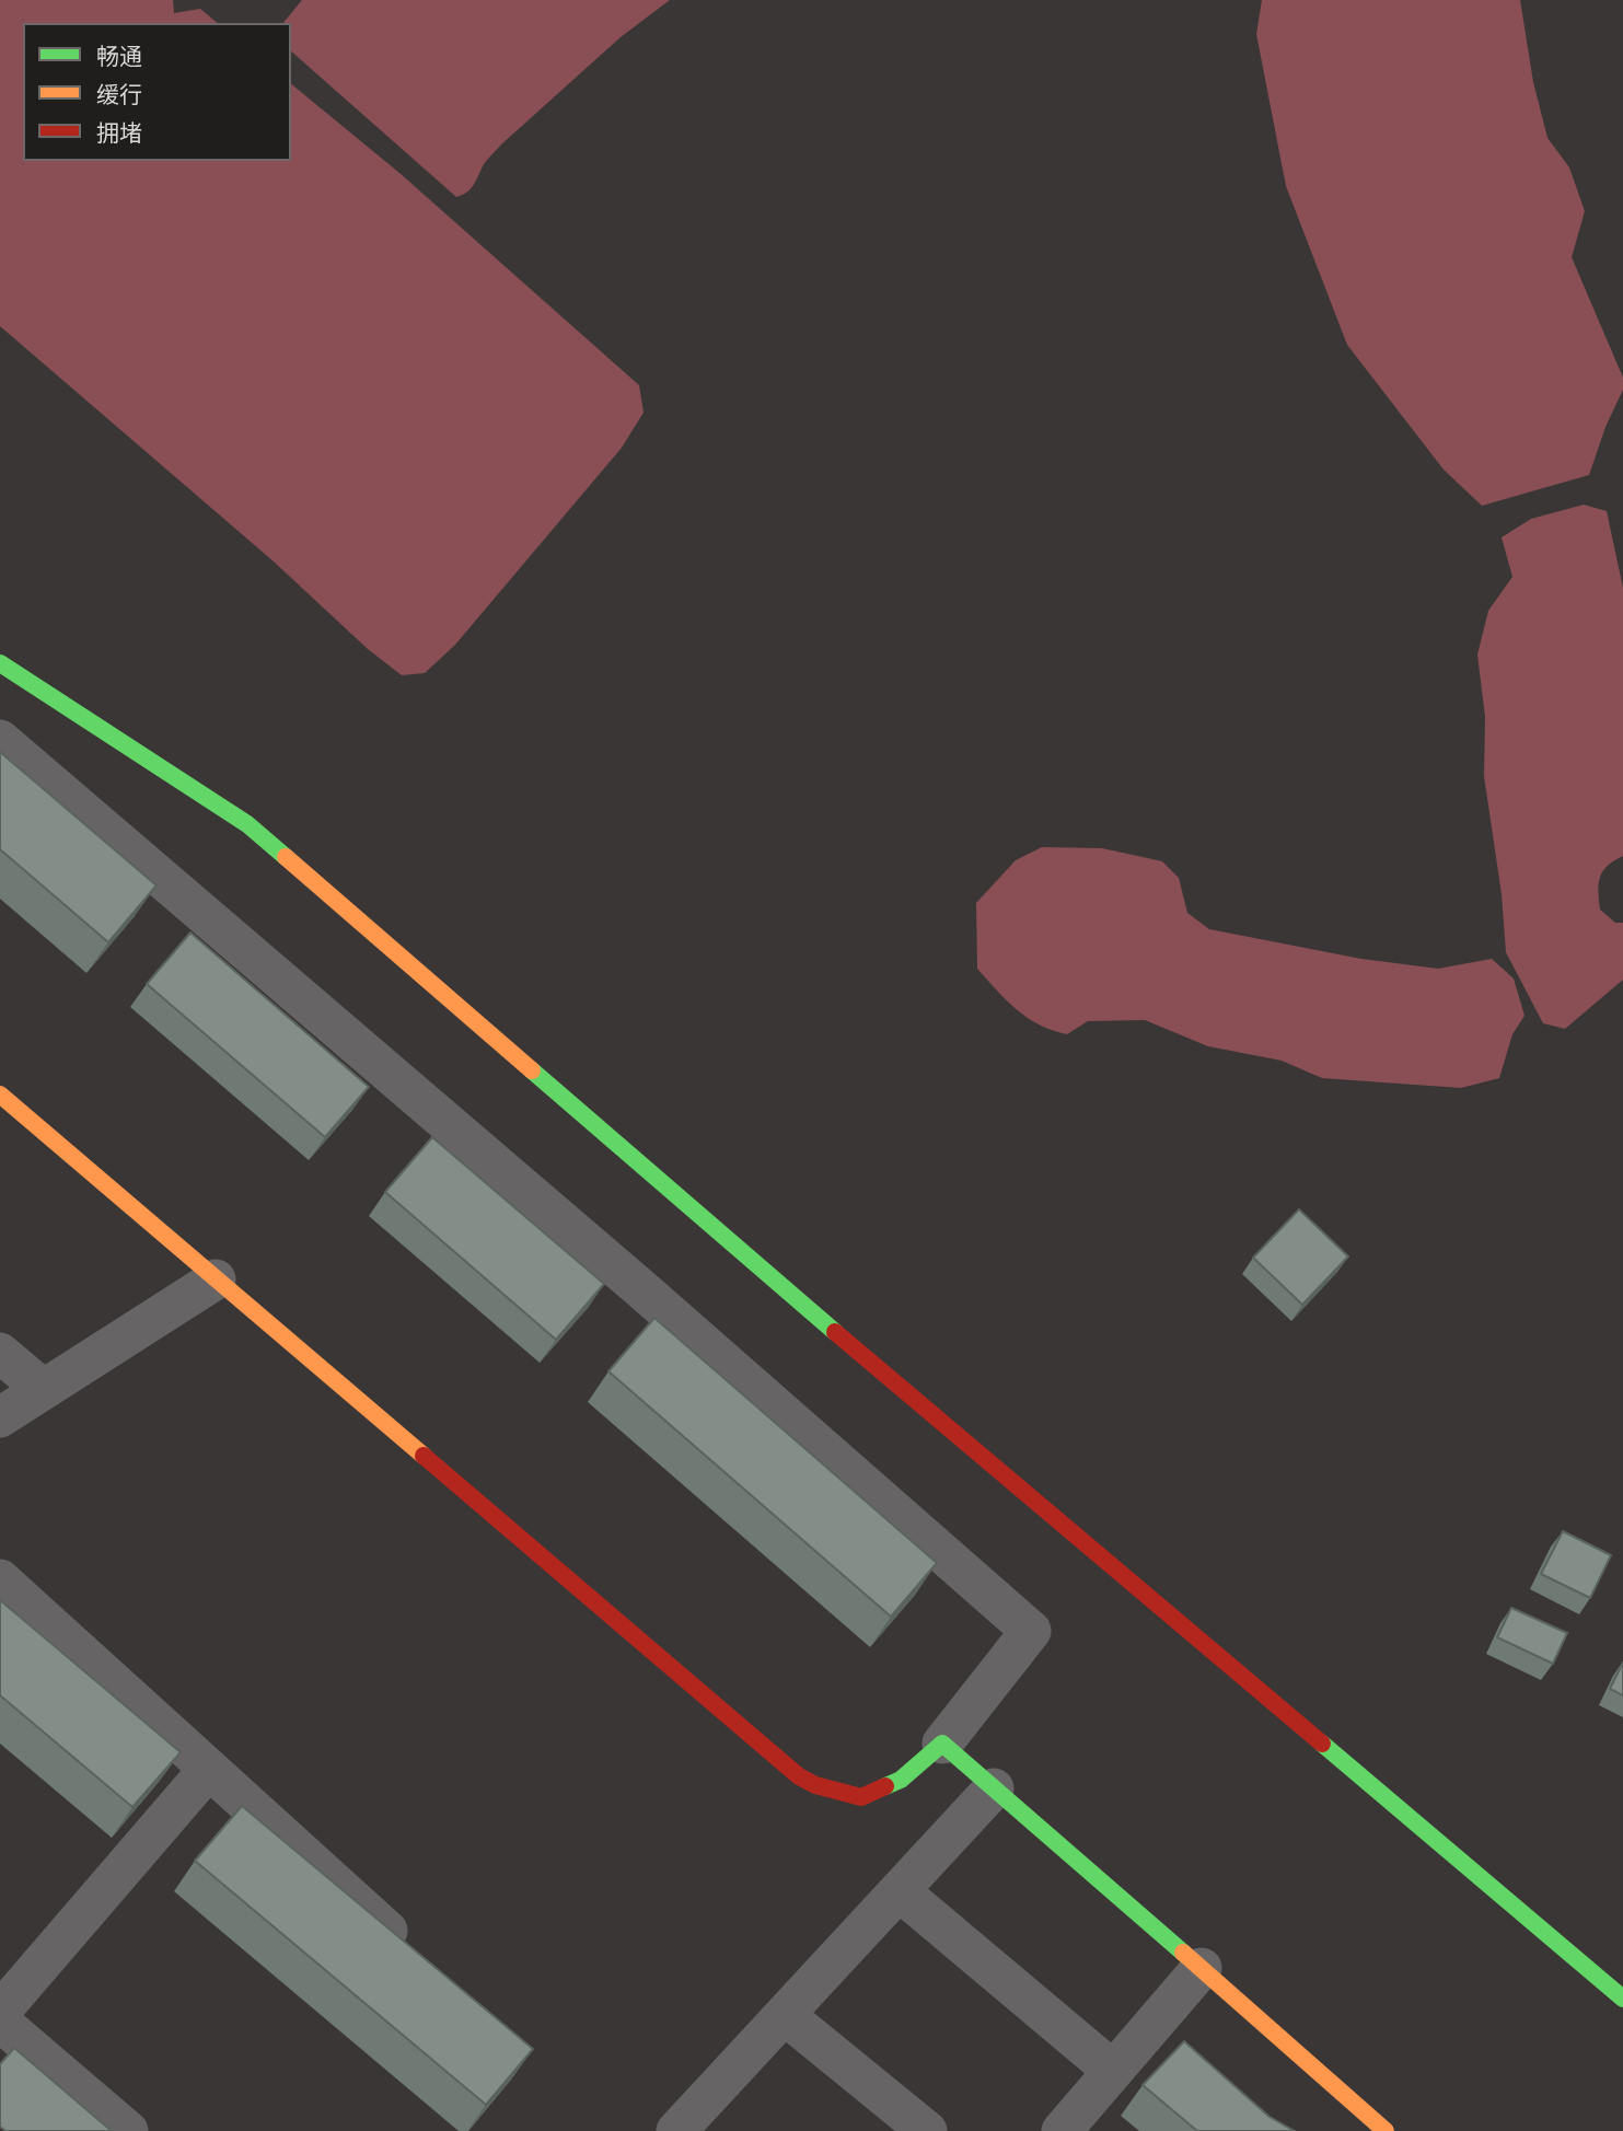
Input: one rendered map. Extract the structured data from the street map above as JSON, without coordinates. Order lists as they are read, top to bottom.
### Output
{
  "legend": ["畅通", "缓行", "拥堵"]
}
